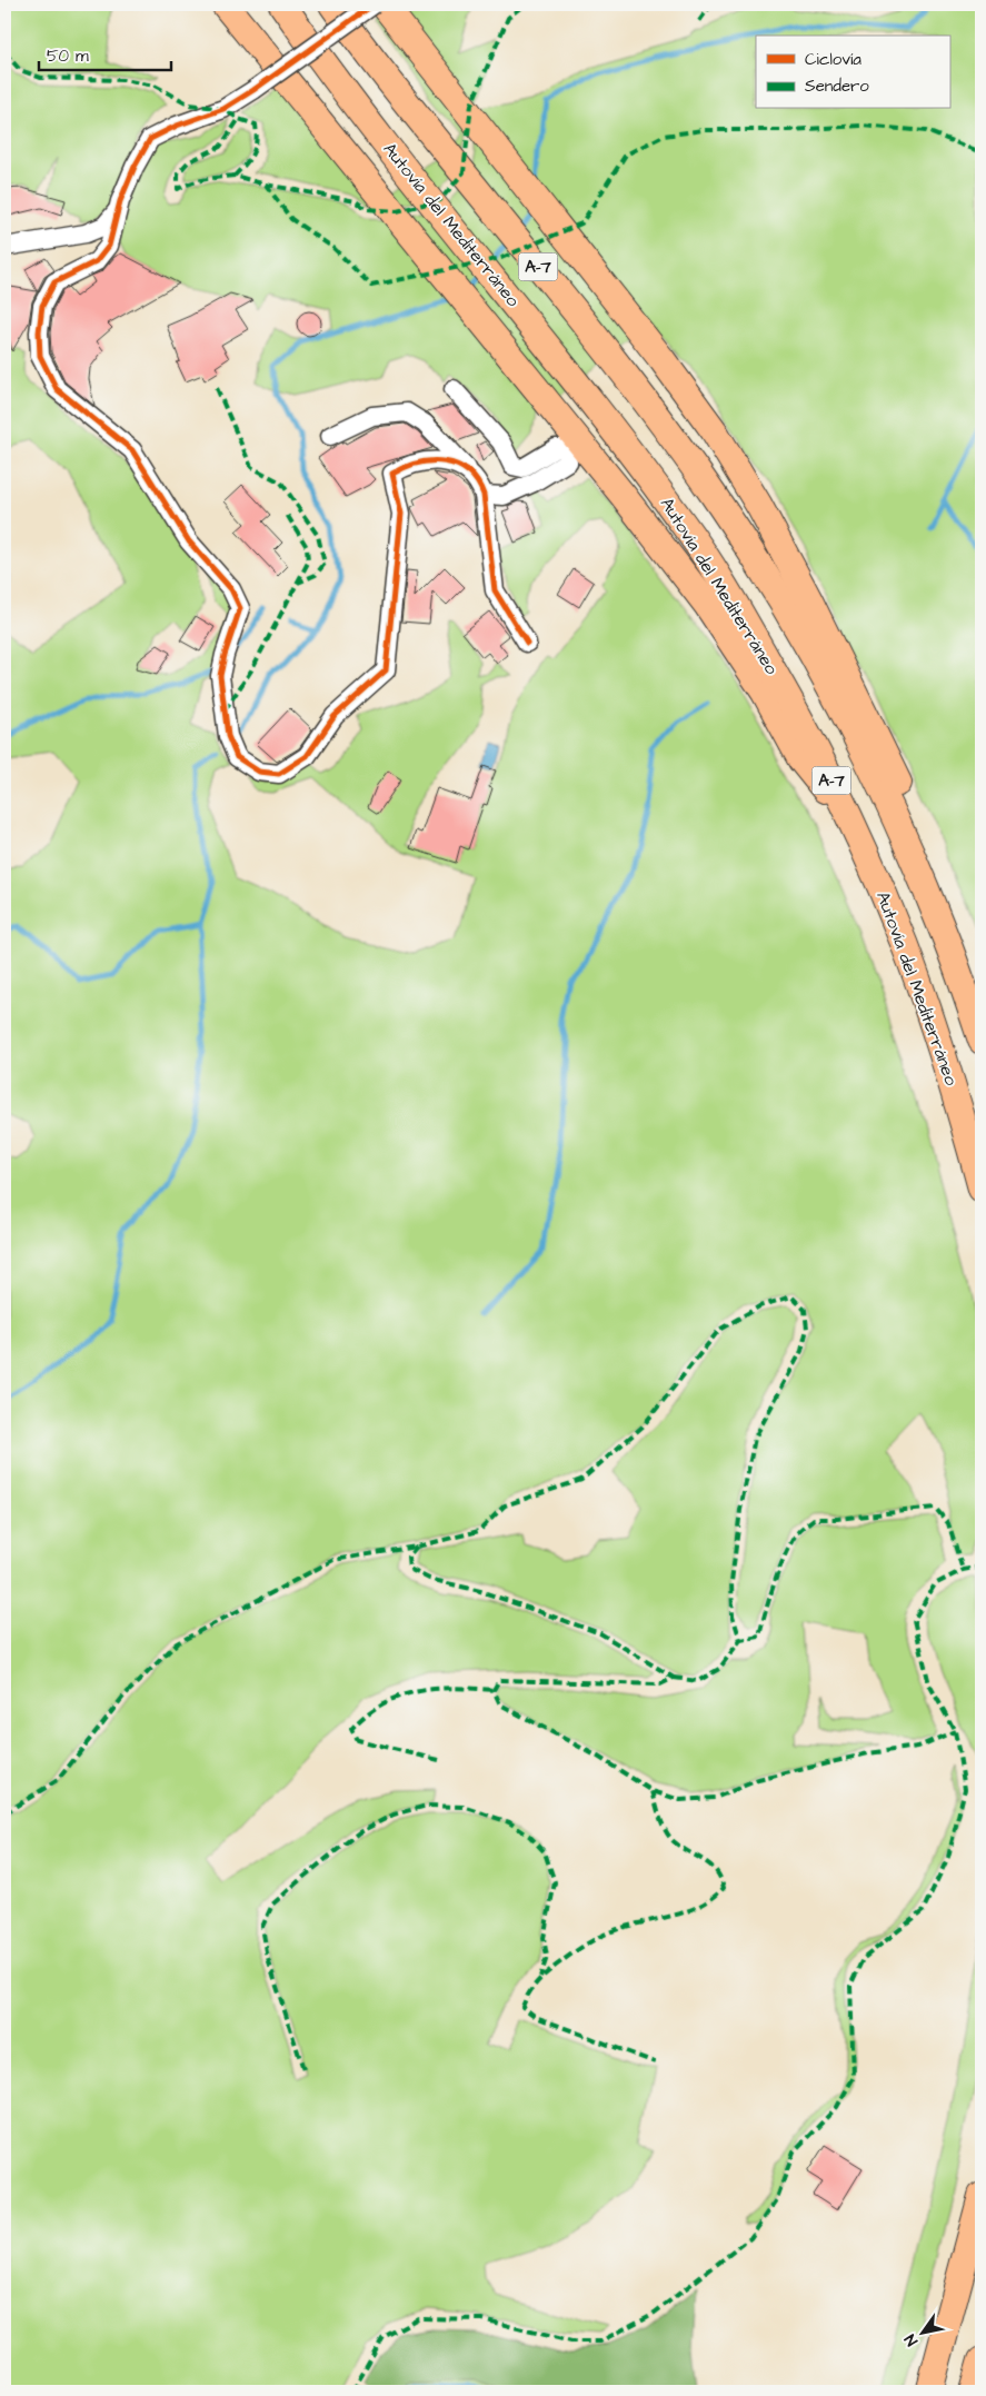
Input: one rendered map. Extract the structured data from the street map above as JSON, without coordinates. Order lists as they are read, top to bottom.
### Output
{
  "streets": {
    "highway": ["Autovía del Mediterráneo", "A-7"]
  },
  "legend": ["Ciclovía", "Sendero"],
  "scale_bar": "50 m",
  "north": "bottom left"
}
